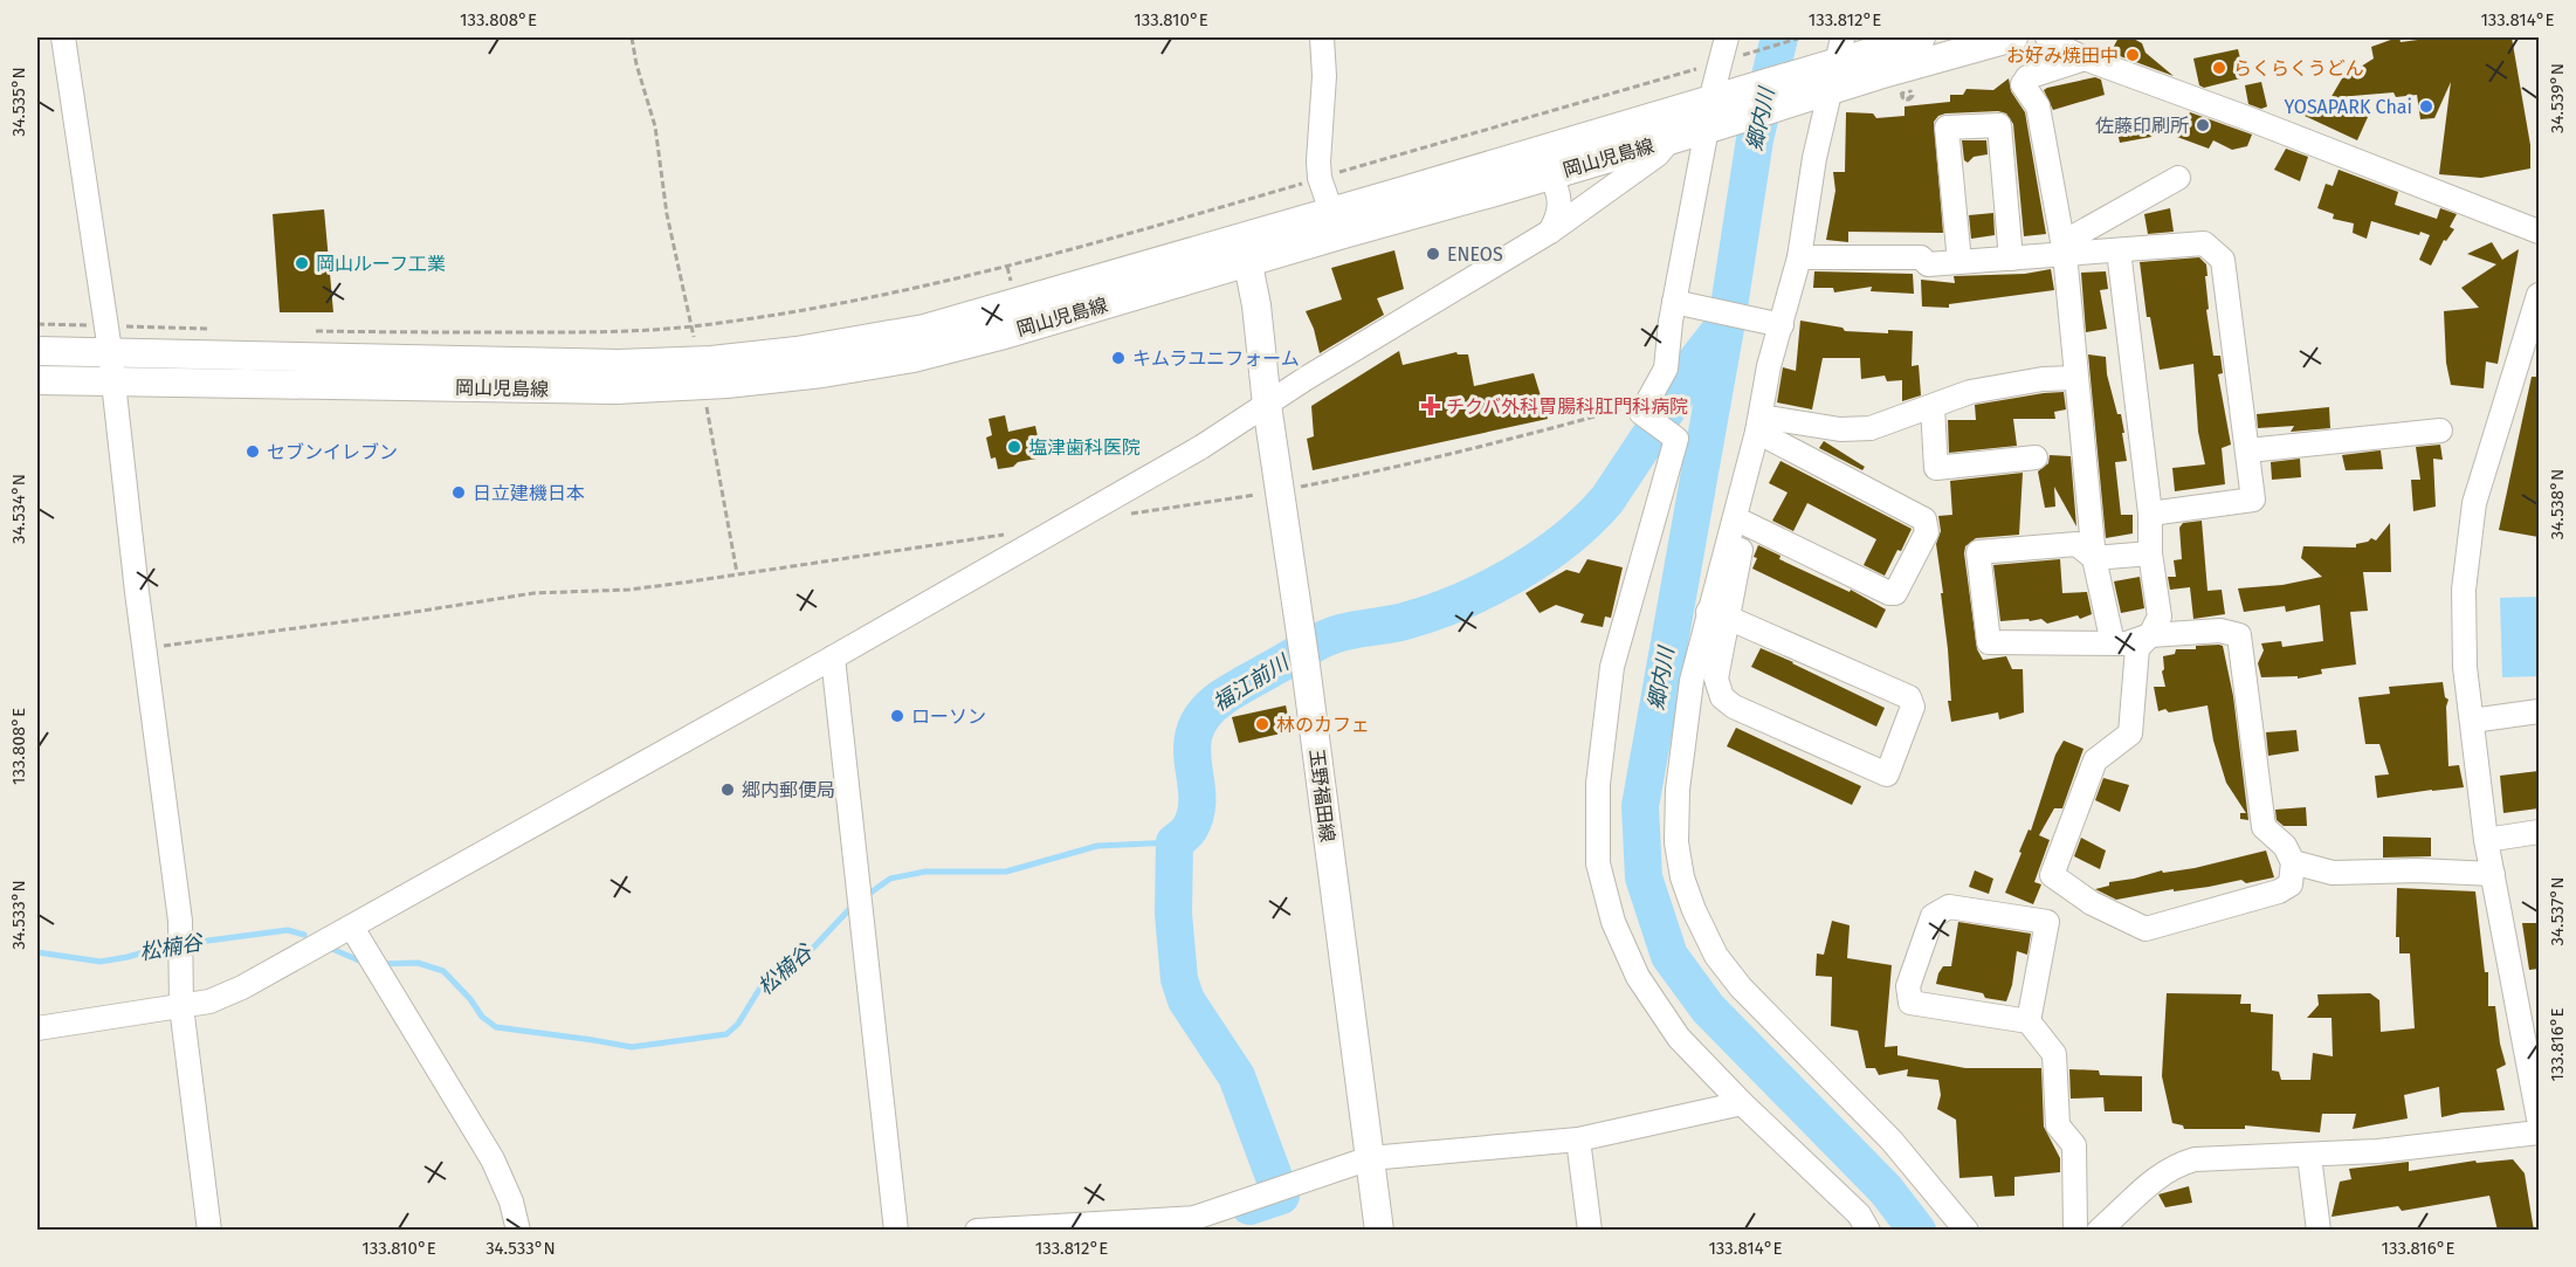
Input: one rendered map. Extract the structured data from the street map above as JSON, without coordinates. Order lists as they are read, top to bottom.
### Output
{
  "streets": {
    "main road": ["岡山児島線", "玉野福田線"]
  },
  "crossings": [
    ["岡山児島線", "玉野福田線"]
  ],
  "water": ["郷内川", "福江前川", "松楠谷"],
  "places": {
    "other": [
      "お好み焼田中",
      "らくらくうどん",
      "YOSAPARK Chai",
      "佐藤印刷所",
      "ENEOS",
      "岡山ルーフ工業",
      "キムラユニフォーム",
      "塩津歯科医院",
      "セブンイレブン",
      "日立建機日本",
      "ローソン",
      "林のカフェ",
      "郷内郵便局"
    ],
    "health": ["チクバ外科胃腸科肛門科病院"]
  },
  "coordinates": [
    "133.808°E",
    "133.810°E",
    "133.812°E",
    "133.814°E",
    "34.539°N",
    "34.535°N",
    "34.538°N",
    "34.534°N",
    "34.537°N",
    "34.533°N",
    "133.816°E"
  ]
}
